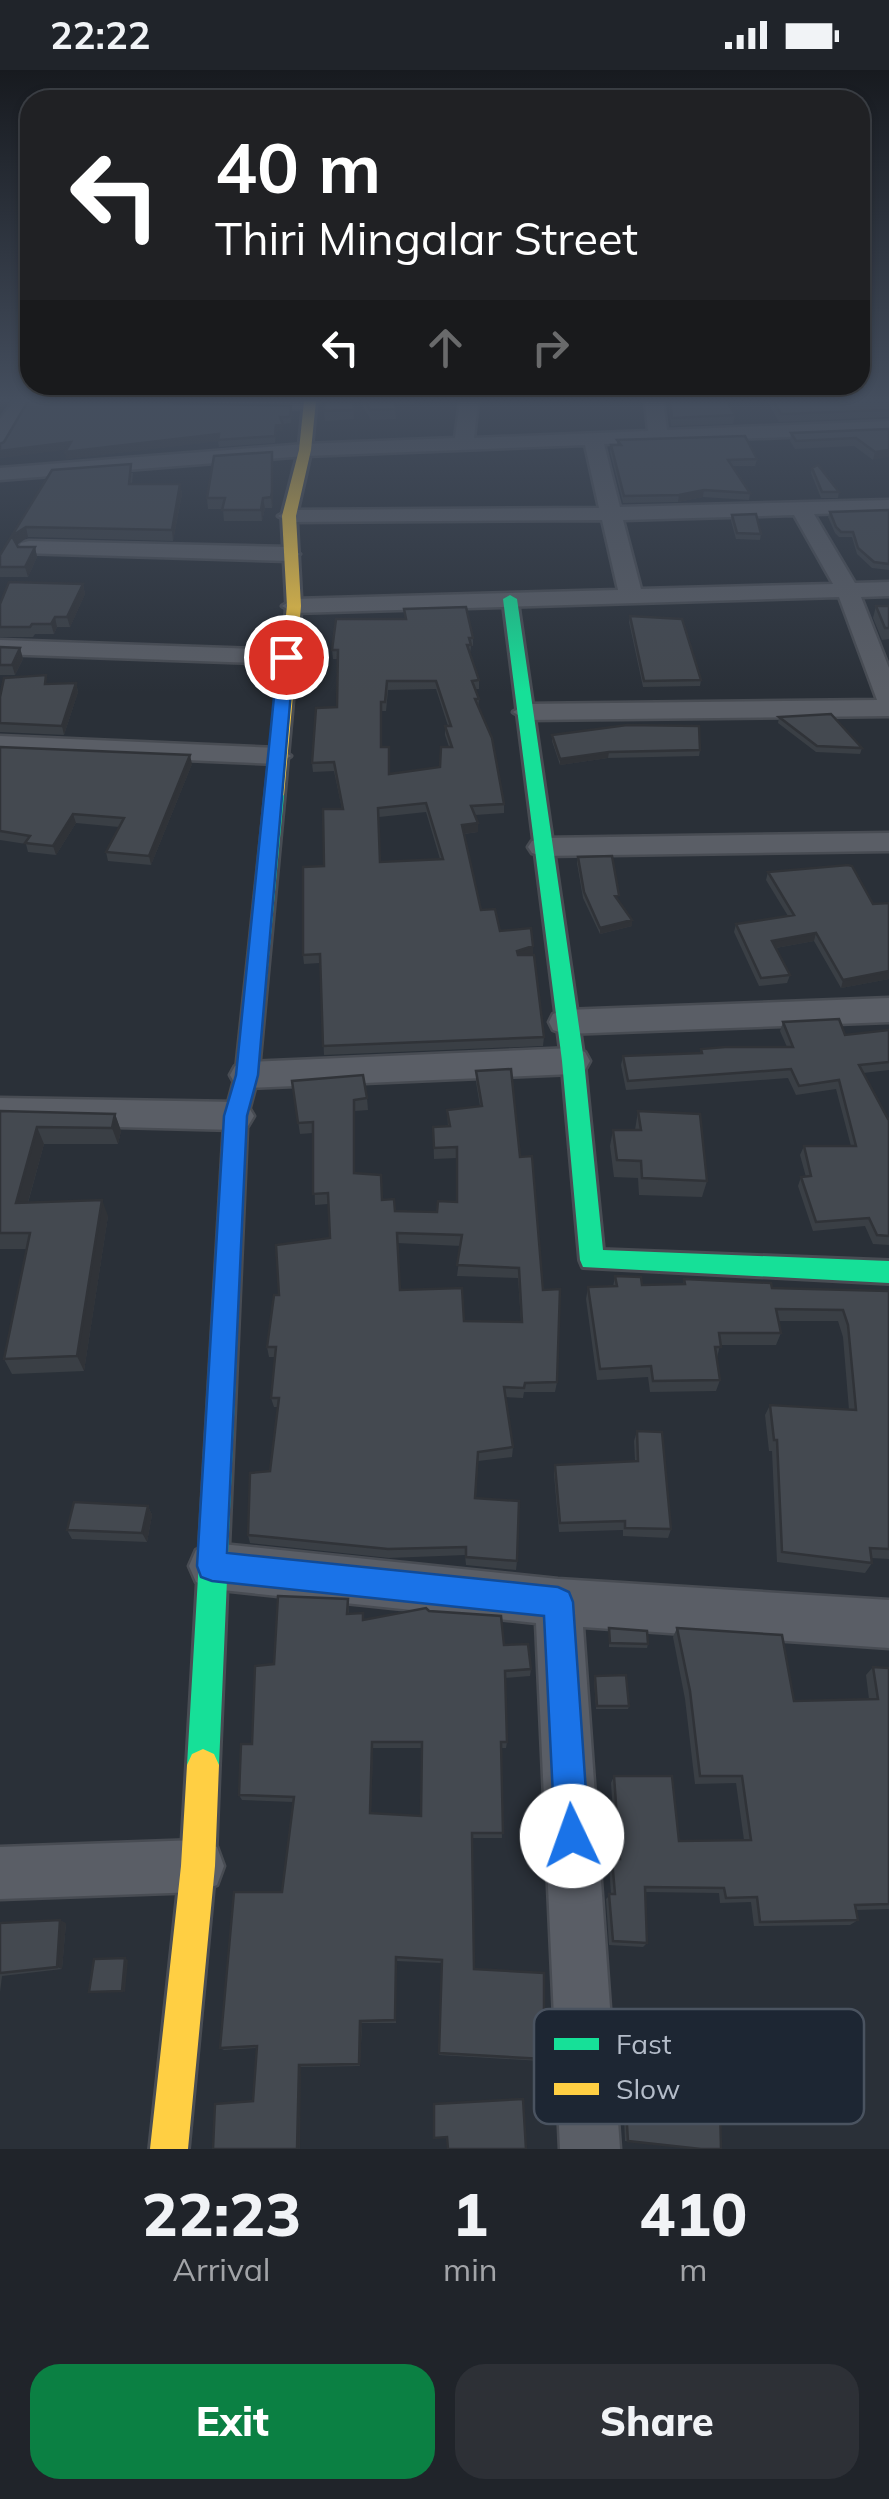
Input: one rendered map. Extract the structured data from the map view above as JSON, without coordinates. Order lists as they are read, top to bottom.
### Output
{
  "legend": ["Fast", "Slow"],
  "page": {
    "status": "22:22",
    "turn": ["40 m", "Thiri Mingalar Street"],
    "eta": [
      "22:23",
      "Arrival",
      "1",
      "min",
      "410",
      "m"
    ],
    "buttons": ["Exit", "Share"]
  }
}
